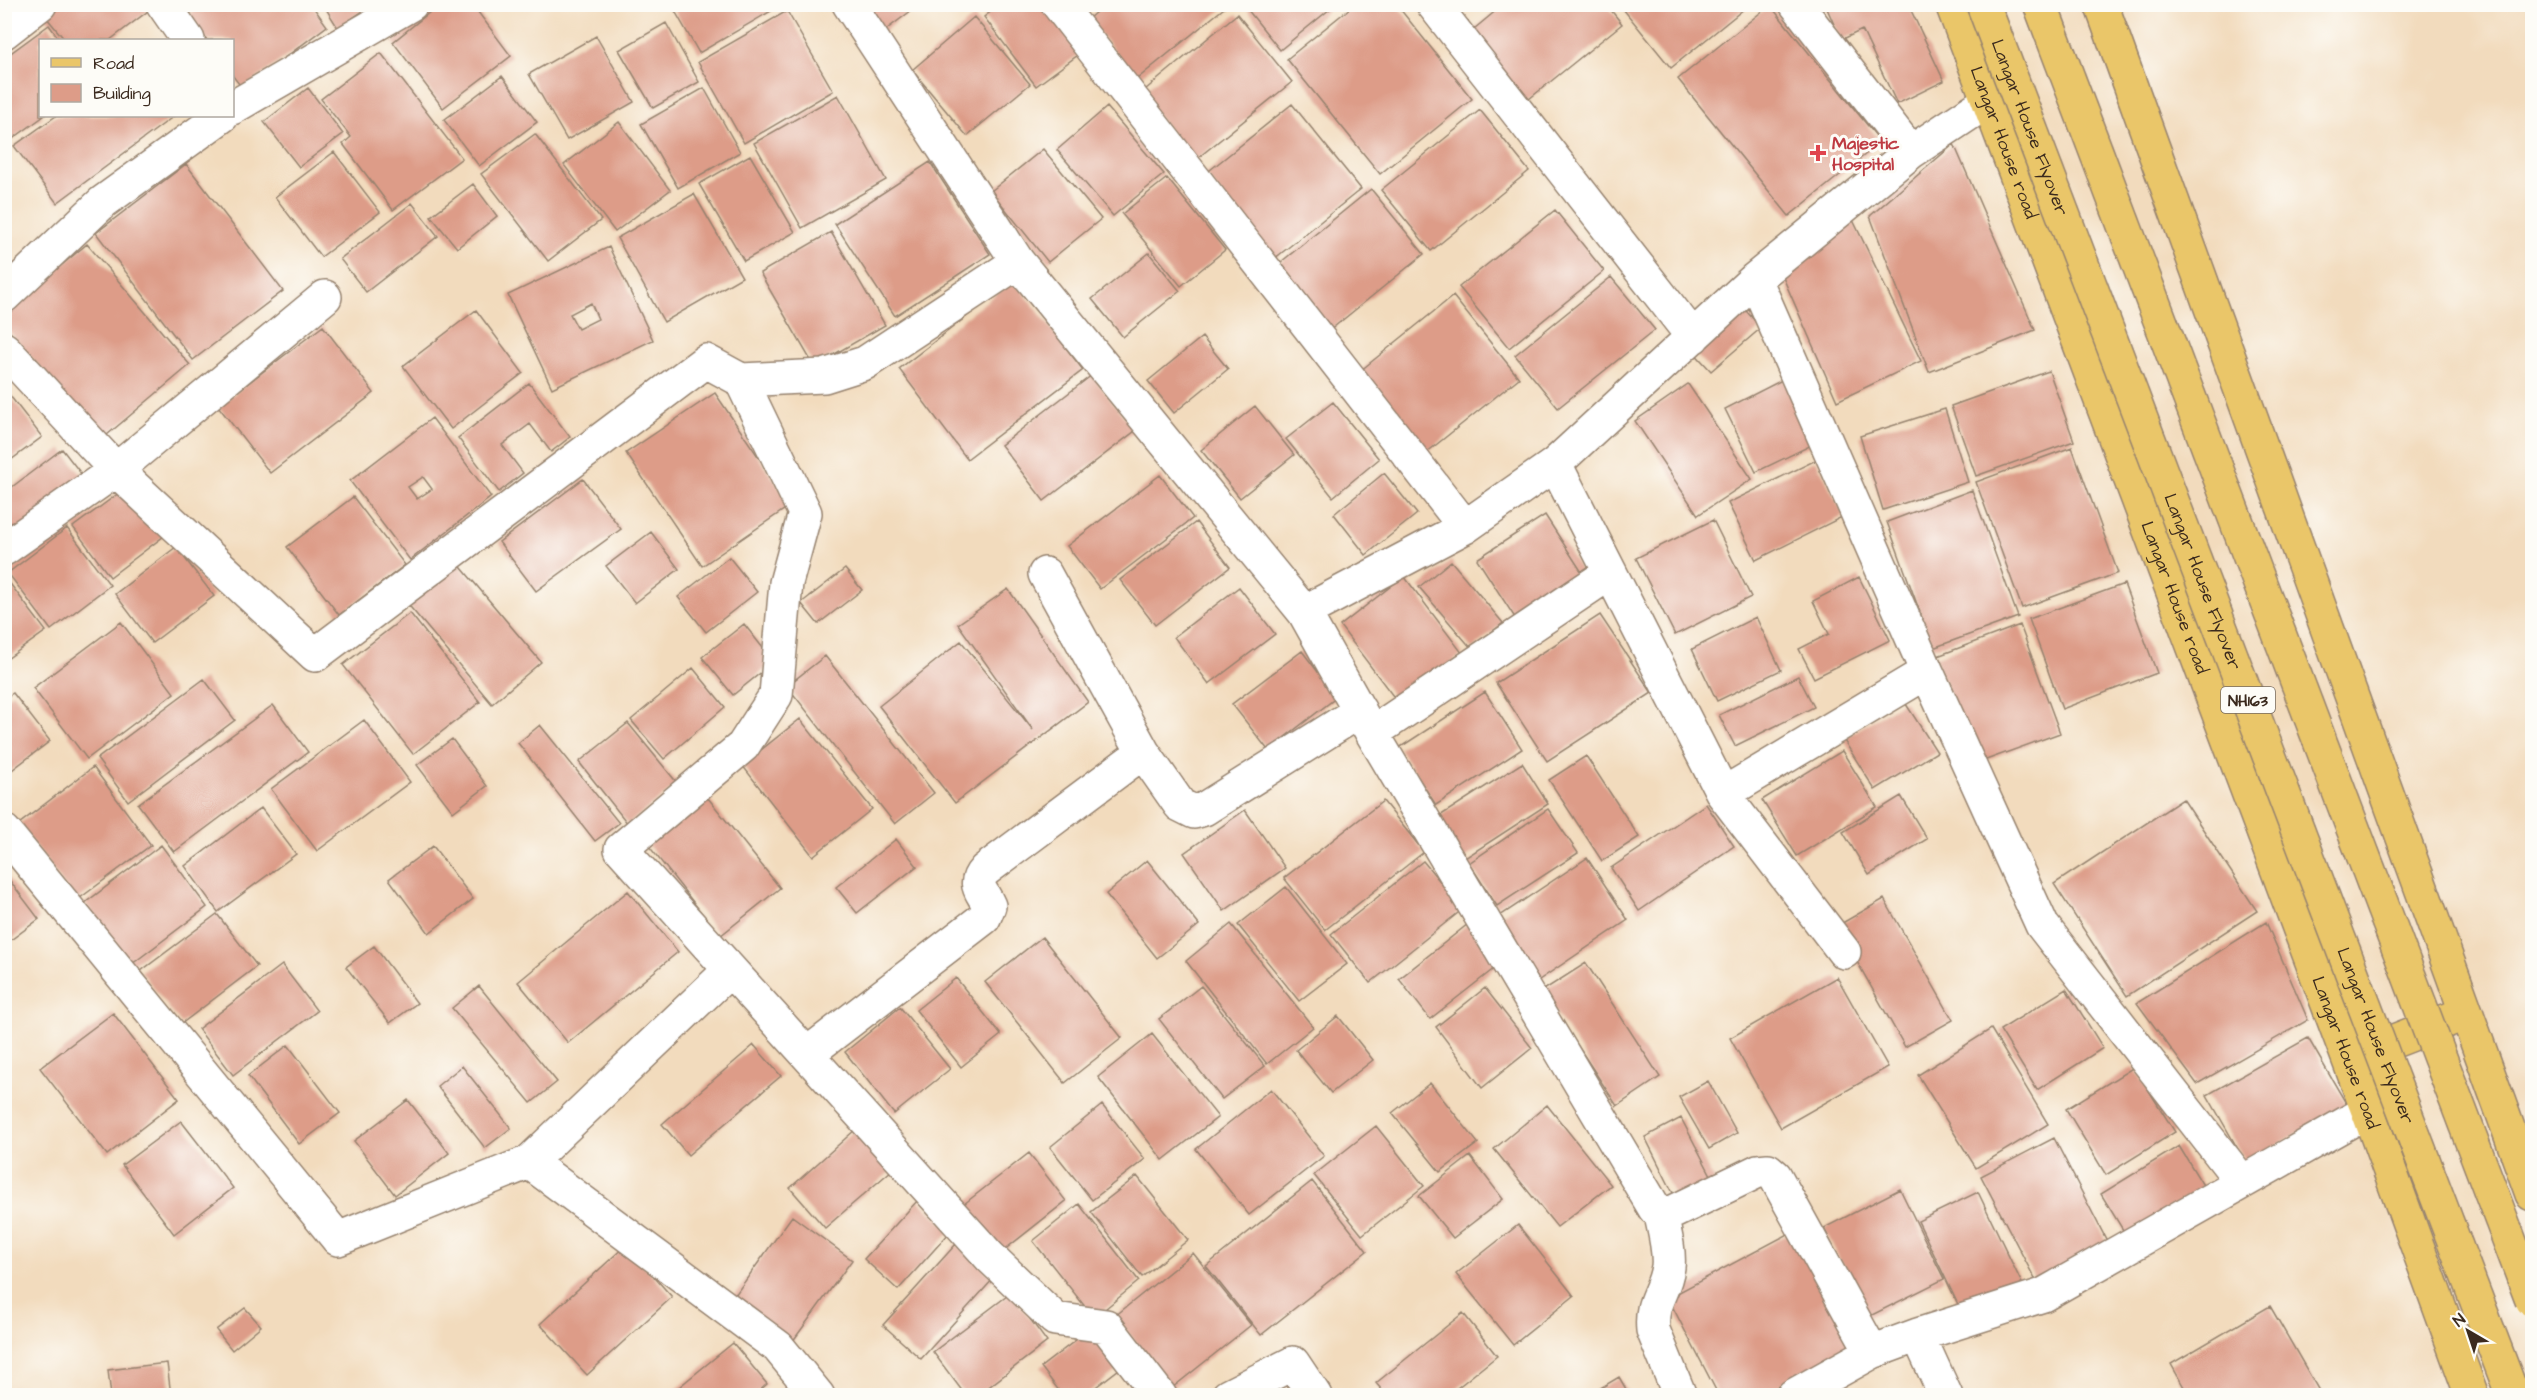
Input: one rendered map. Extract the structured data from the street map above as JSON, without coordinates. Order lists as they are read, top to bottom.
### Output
{
  "streets": {
    "main road": ["Langar House Flyover", "Langar House road", "NH163"]
  },
  "places": {
    "health": ["Majestic Hospital"]
  },
  "legend": ["Road", "Building"],
  "north": "top left"
}
